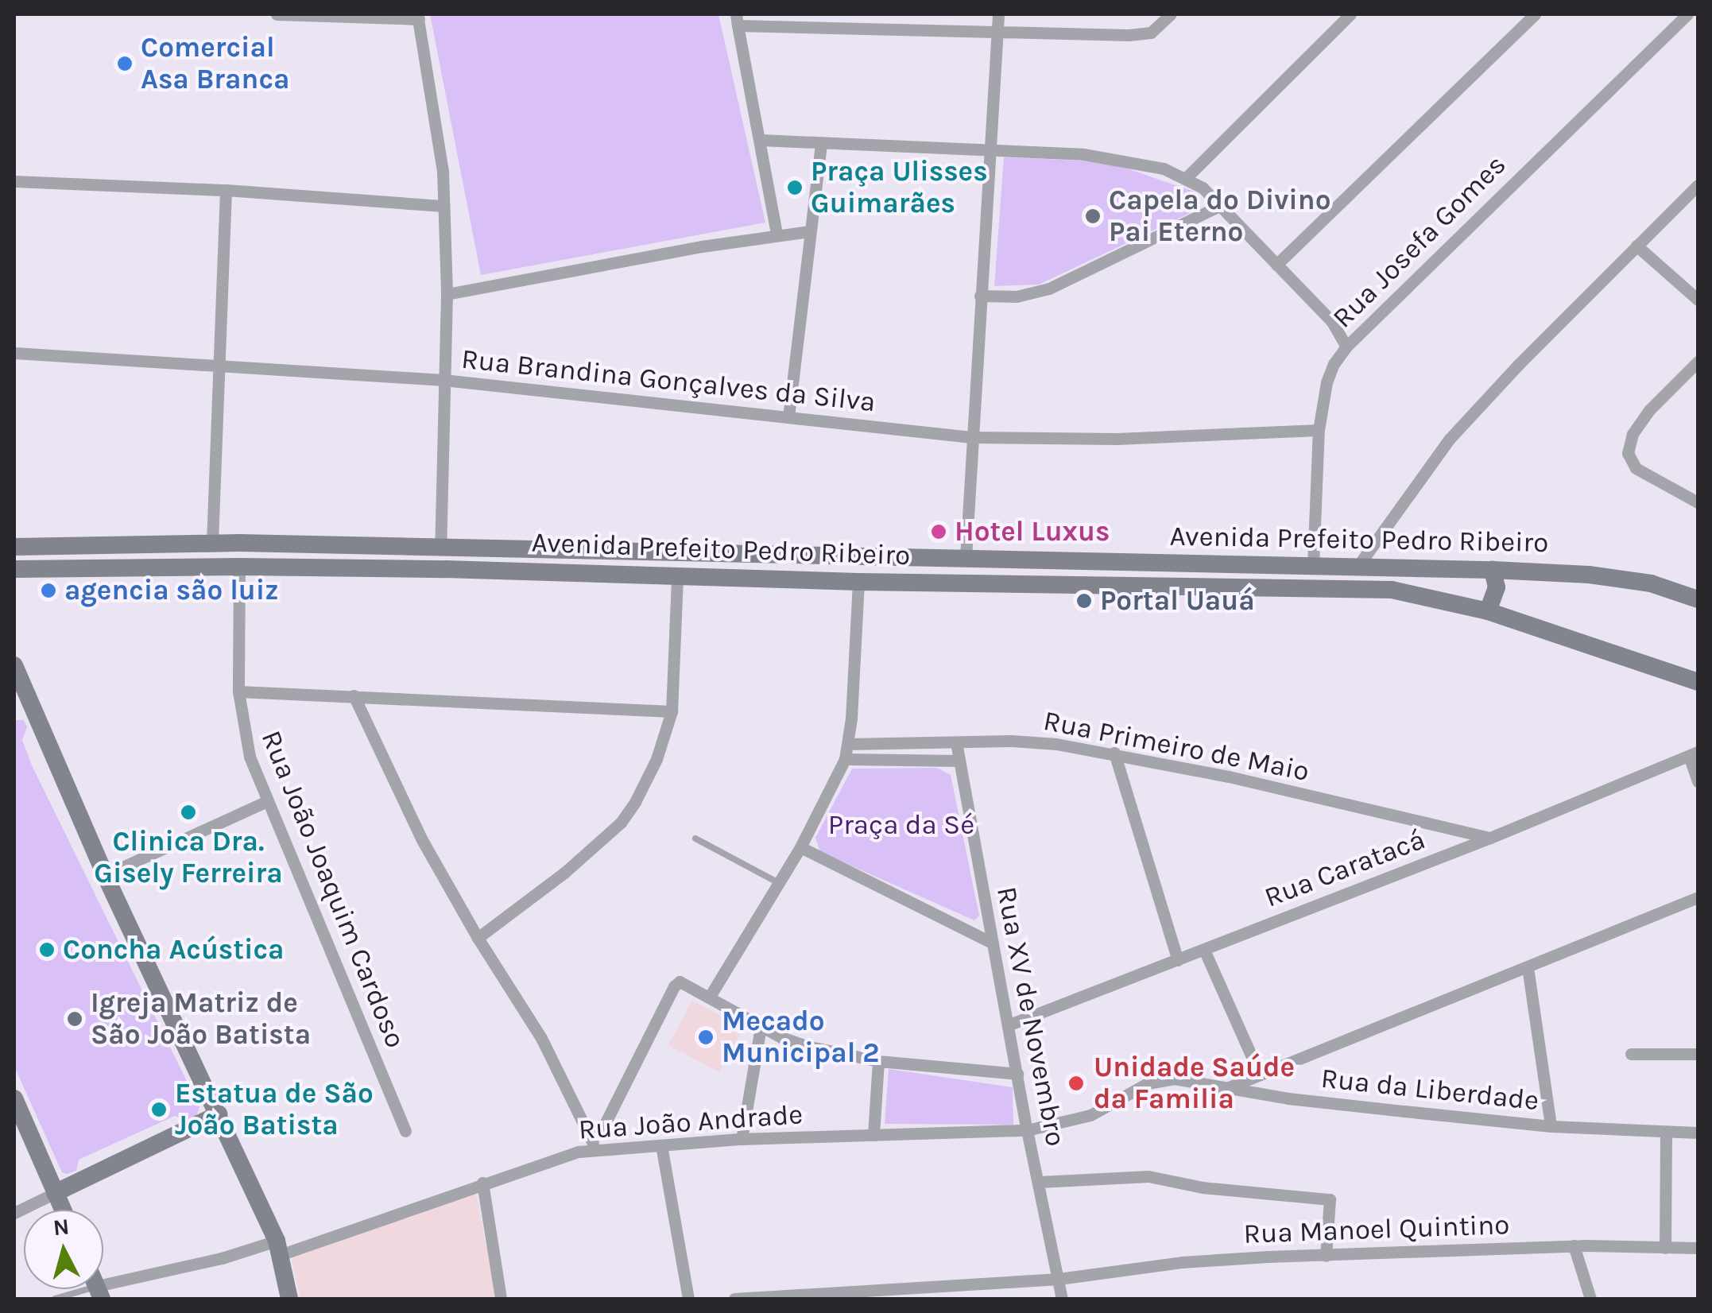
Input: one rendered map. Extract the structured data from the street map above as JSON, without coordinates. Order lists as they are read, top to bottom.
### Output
{
  "streets": {
    "main road": ["Avenida Prefeito Pedro Ribeiro"],
    "street": [
      "Rua Josefa Gomes",
      "Rua Brandina Gonçalves da Silva",
      "Rua Primeiro de Maio",
      "Rua Caratacá",
      "Rua João Joaquim Cardoso",
      "Rua XV de Novembro",
      "Rua da Liberdade",
      "Rua João Andrade",
      "Rua Manoel Quintino"
    ]
  },
  "crossings": [
    ["Rua Josefa Gomes", "Rua Brandina Gonçalves da Silva"],
    ["Rua Josefa Gomes", "Avenida Prefeito Pedro Ribeiro"],
    ["Avenida Prefeito Pedro Ribeiro", "Rua João Joaquim Cardoso"],
    ["Rua Primeiro de Maio", "Rua Caratacá"],
    ["Rua Primeiro de Maio", "Rua XV de Novembro"],
    ["Rua Caratacá", "Rua XV de Novembro"],
    ["Rua XV de Novembro", "Rua da Liberdade"],
    ["Rua XV de Novembro", "Rua João Andrade"],
    ["Rua XV de Novembro", "Rua Manoel Quintino"],
    ["Rua da Liberdade", "Rua João Andrade"]
  ],
  "parks": ["Praça da Sé"],
  "places": [
    "Comercial Asa Branca",
    "Praça Ulisses Guimarães",
    "Capela do Divino Pai Eterno",
    "Hotel Luxus",
    "agencia são luiz",
    "Portal Uauá",
    "Clinica Dra. Gisely Ferreira",
    "Concha Acústica",
    "Igreja Matriz de São João Batista",
    "Mecado Municipal 2",
    "Unidade Saúde da Familia",
    "Estatua de São João Batista"
  ],
  "north": "top"
}
